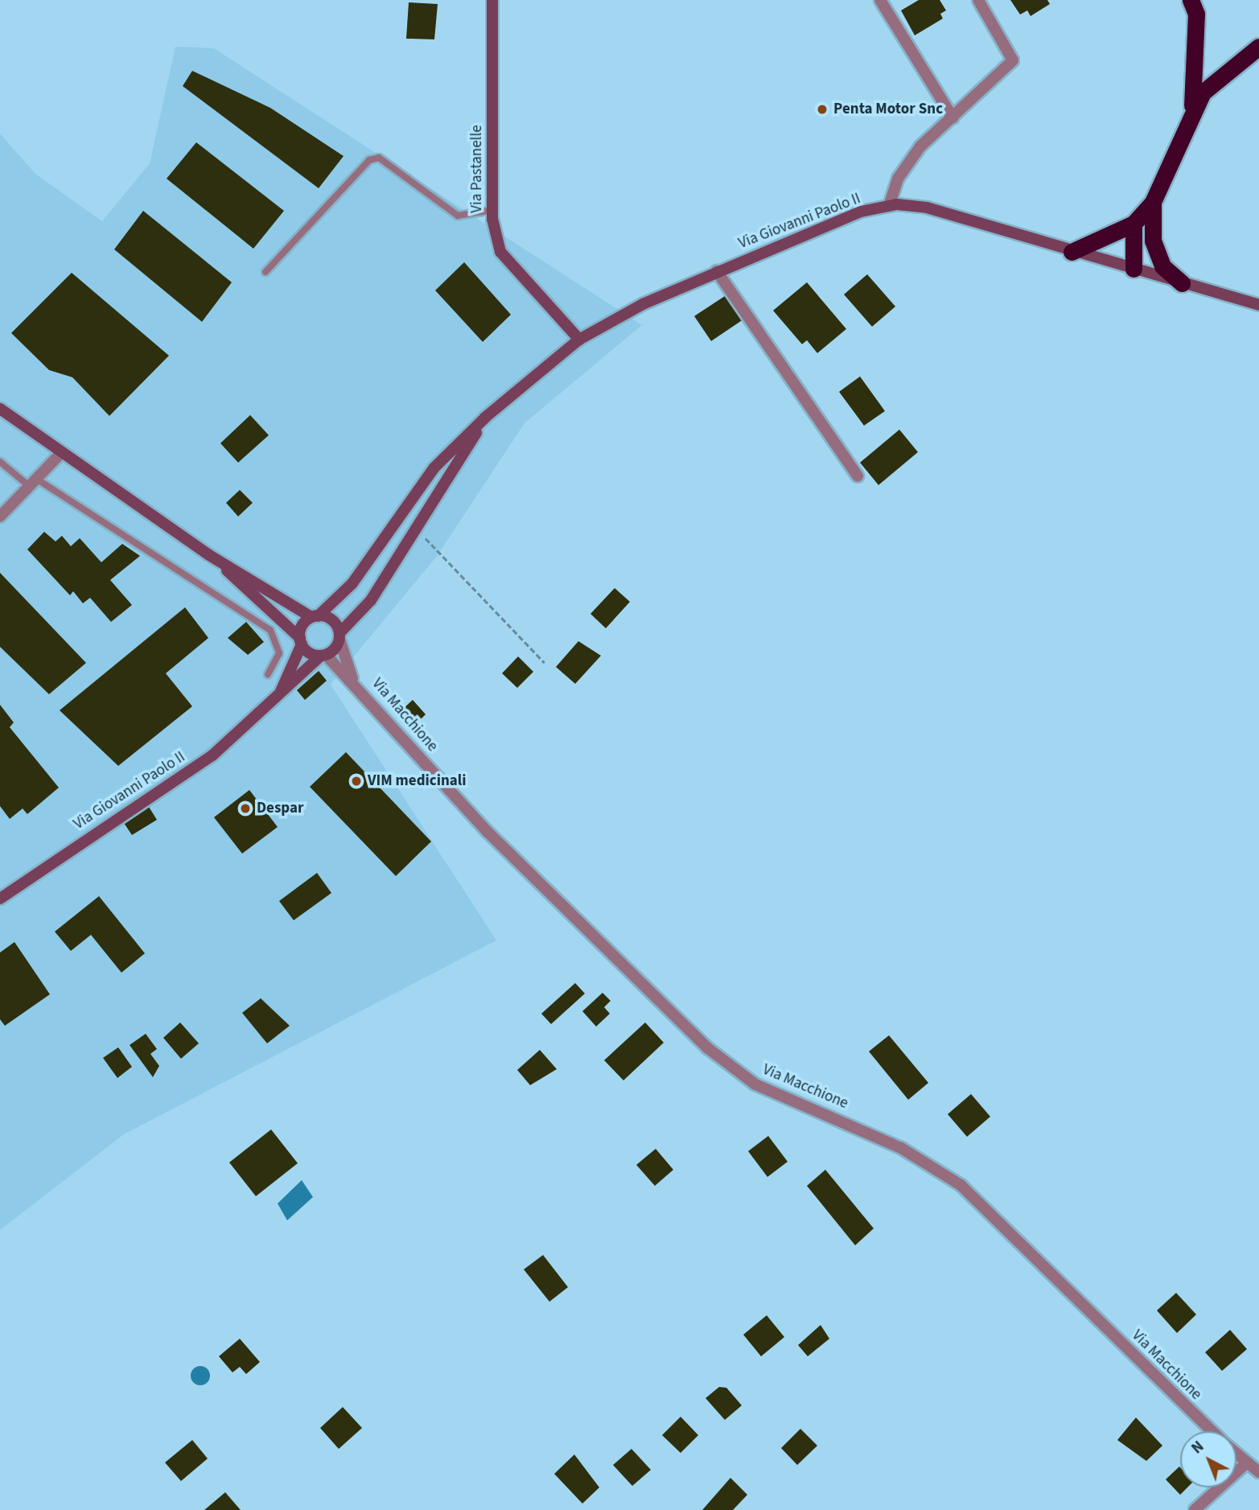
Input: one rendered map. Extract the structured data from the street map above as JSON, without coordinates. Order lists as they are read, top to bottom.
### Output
{
  "streets": {
    "street": ["Via Pastanelle", "Via Giovanni Paolo II", "Via Macchione"]
  },
  "crossings": [
    ["Via Pastanelle", "Via Giovanni Paolo II"],
    ["Via Giovanni Paolo II", "Via Macchione"]
  ],
  "places": ["Penta Motor Snc", "VIM medicinali", "Despar"],
  "north": "top left"
}
